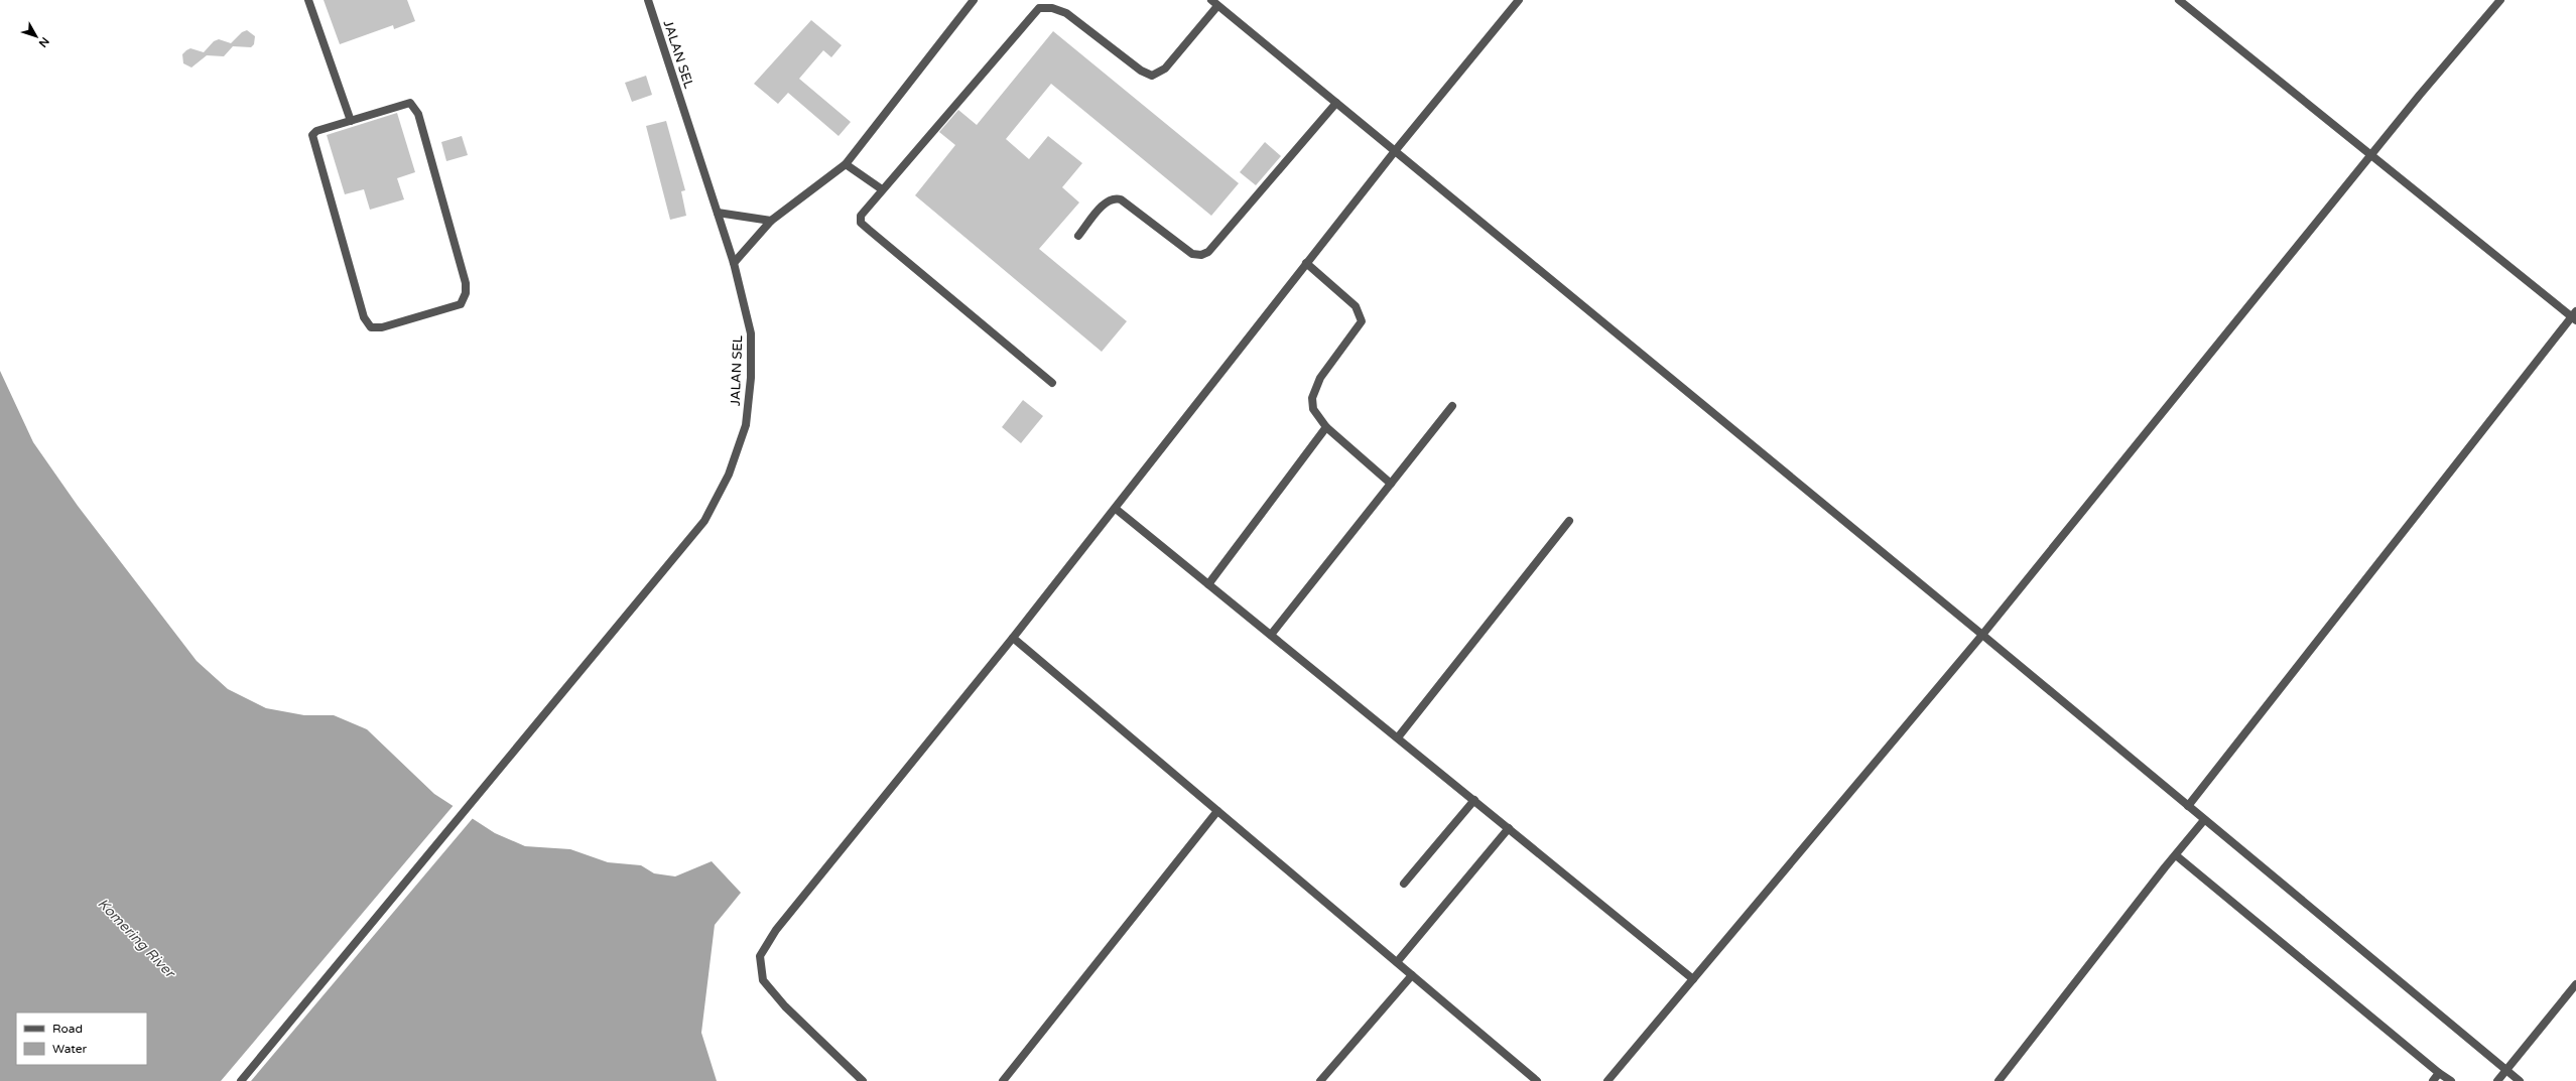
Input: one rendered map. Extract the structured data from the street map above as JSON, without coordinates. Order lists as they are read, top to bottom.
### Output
{
  "streets": {
    "street": ["JALAN SEL"]
  },
  "water": ["Komering River"],
  "legend": ["Road", "Water"],
  "north": "bottom right"
}
